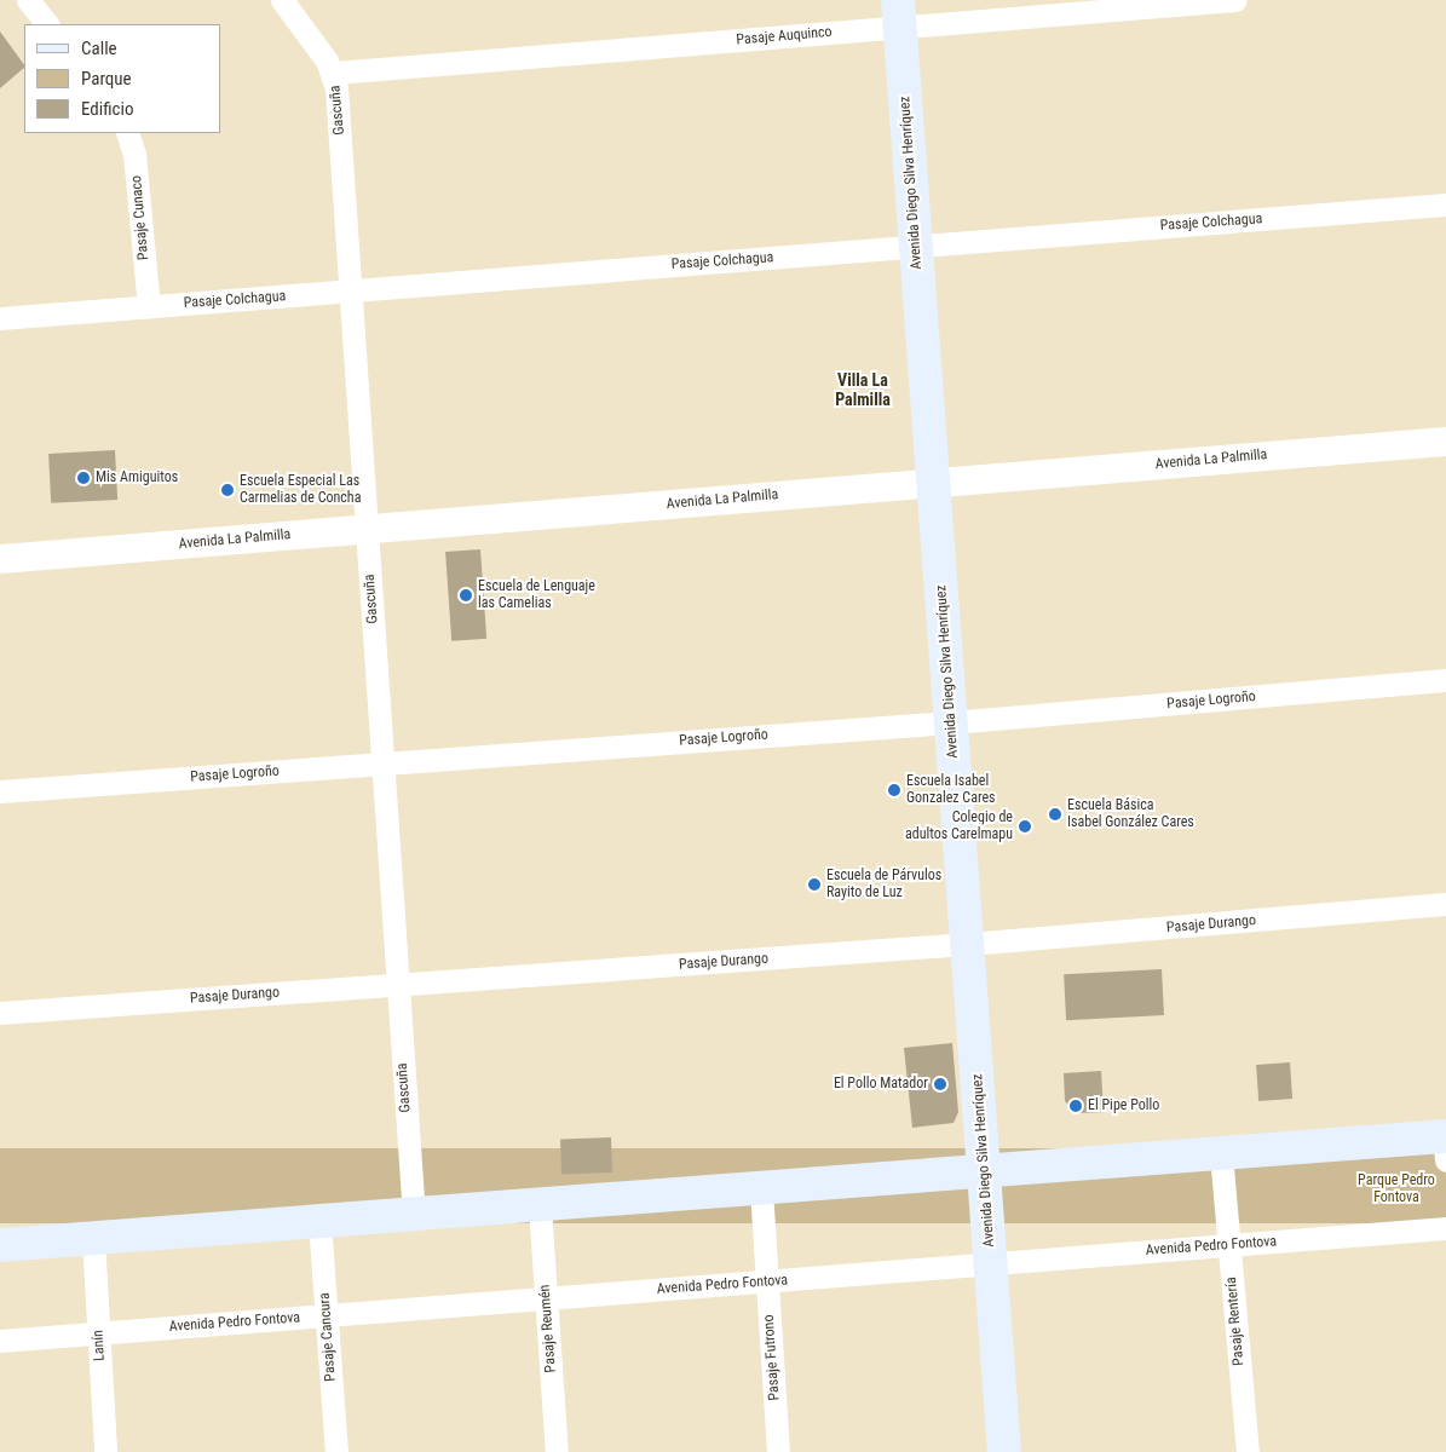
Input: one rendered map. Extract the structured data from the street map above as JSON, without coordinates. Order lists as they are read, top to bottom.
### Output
{
  "streets": {
    "main road": ["Avenida Diego Silva Henríquez"],
    "street": [
      "Pasaje Auquinco",
      "Gascuña",
      "Pasaje Cunaco",
      "Pasaje Colchagua",
      "Avenida La Palmilla",
      "Pasaje Logroño",
      "Pasaje Durango",
      "Avenida Pedro Fontova",
      "Pasaje Rentería",
      "Pasaje Reumén",
      "Pasaje Cancura",
      "Lanín",
      "Pasaje Futrono"
    ]
  },
  "crossings": [
    ["Pasaje Auquinco", "Gascuña"],
    ["Pasaje Auquinco", "Avenida Diego Silva Henríquez"],
    ["Gascuña", "Pasaje Colchagua"],
    ["Gascuña", "Avenida La Palmilla"],
    ["Gascuña", "Pasaje Logroño"],
    ["Gascuña", "Pasaje Durango"],
    ["Avenida Diego Silva Henríquez", "Pasaje Colchagua"],
    ["Avenida Diego Silva Henríquez", "Avenida La Palmilla"],
    ["Avenida Diego Silva Henríquez", "Pasaje Logroño"],
    ["Avenida Diego Silva Henríquez", "Pasaje Durango"],
    ["Avenida Diego Silva Henríquez", "Avenida Pedro Fontova"],
    ["Pasaje Cunaco", "Pasaje Colchagua"],
    ["Avenida Pedro Fontova", "Pasaje Rentería"],
    ["Avenida Pedro Fontova", "Pasaje Reumén"],
    ["Avenida Pedro Fontova", "Pasaje Cancura"],
    ["Avenida Pedro Fontova", "Lanín"],
    ["Avenida Pedro Fontova", "Pasaje Futrono"]
  ],
  "districts": ["Villa La Palmilla"],
  "parks": ["Parque Pedro Fontova"],
  "places": [
    "Mis Amiguitos",
    "Escuela Especial Las Carmelias de Concha",
    "Escuela de Lenguaje las Camelias",
    "Escuela Isabel Gonzalez Cares",
    "Escuela Básica Isabel González Cares",
    "Colegio de adultos Carelmapu",
    "Escuela de Párvulos Rayito de Luz",
    "El Pollo Matador",
    "El Pipe Pollo"
  ],
  "legend": ["Calle", "Parque", "Edificio"]
}
